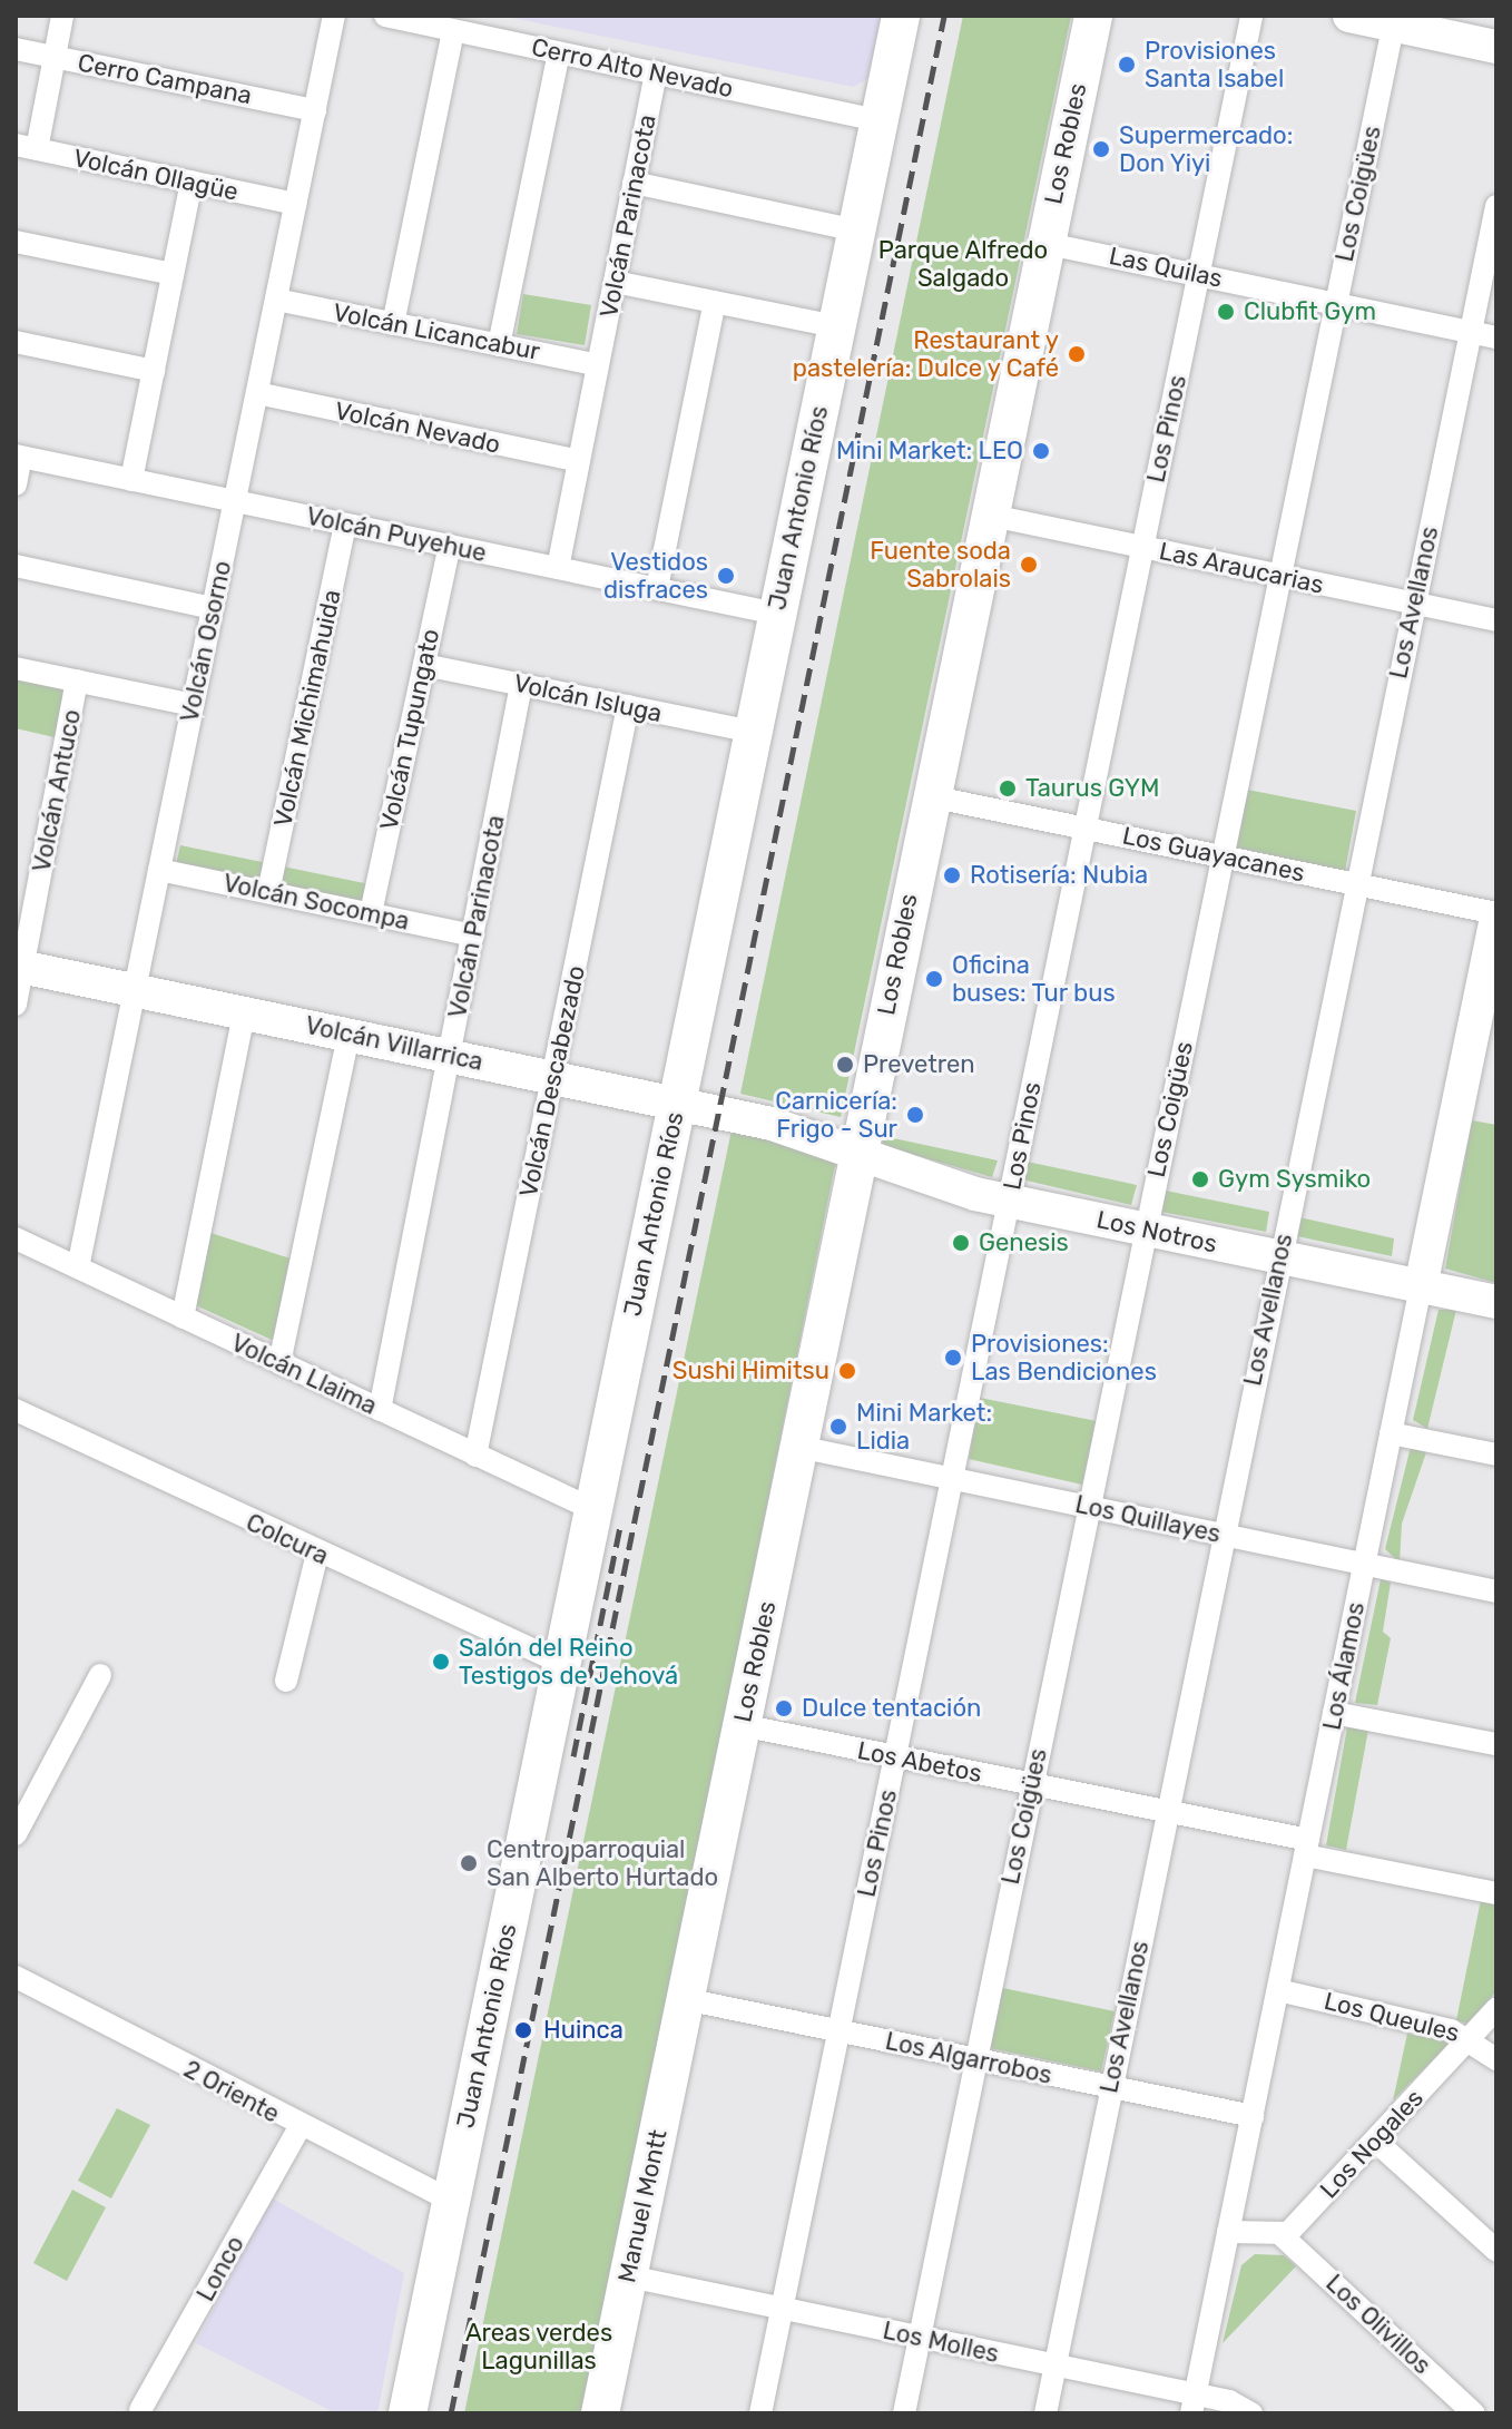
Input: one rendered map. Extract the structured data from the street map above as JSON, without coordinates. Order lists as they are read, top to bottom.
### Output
{
  "streets": {
    "main road": ["Los Robles", "Juan Antonio Ríos", "Manuel Montt"],
    "street": [
      "Cerro Alto Nevado",
      "Cerro Campana",
      "Volcán Ollagüe",
      "Los Coigües",
      "Volcán Parinacota",
      "Las Quilas",
      "Volcán Licancabur",
      "Volcán Nevado",
      "Los Pinos",
      "Volcán Puyehue",
      "Las Araucarias",
      "Los Avellanos",
      "Volcán Osorno",
      "Volcán Isluga",
      "Volcán Michimahuida",
      "Volcán Tupungato",
      "Volcán Antuco",
      "Los Guayacanes",
      "Volcán Socompa",
      "Volcán Villarrica",
      "Volcán Descabezado",
      "Los Notros",
      "Volcán Llaima",
      "Los Quillayes",
      "Colcura",
      "Los Álamos",
      "Los Abetos",
      "Los Queules",
      "Los Algarrobos",
      "2 Oriente",
      "Los Nogales",
      "Lonco",
      "Los Olivillos",
      "Los Molles"
    ]
  },
  "crossings": [
    ["Cerro Alto Nevado", "Volcán Parinacota"],
    ["Cerro Alto Nevado", "Juan Antonio Ríos"],
    ["Cerro Campana", "Volcán Osorno"],
    ["Los Robles", "Las Quilas"],
    ["Los Robles", "Las Araucarias"],
    ["Los Robles", "Los Guayacanes"],
    ["Los Robles", "Los Notros"],
    ["Los Robles", "Los Quillayes"],
    ["Los Robles", "Los Abetos"],
    ["Los Robles", "Los Algarrobos"],
    ["Los Robles", "Manuel Montt"],
    ["Volcán Ollagüe", "Volcán Osorno"],
    ["Los Coigües", "Las Quilas"],
    ["Los Coigües", "Las Araucarias"],
    ["Los Coigües", "Los Guayacanes"],
    ["Los Coigües", "Los Notros"],
    ["Los Coigües", "Los Quillayes"],
    ["Los Coigües", "Los Abetos"],
    ["Los Coigües", "Los Algarrobos"],
    ["Los Coigües", "Los Molles"],
    ["Volcán Parinacota", "Volcán Licancabur"],
    ["Volcán Parinacota", "Volcán Nevado"],
    ["Volcán Parinacota", "Volcán Puyehue"],
    ["Volcán Parinacota", "Volcán Isluga"],
    ["Volcán Parinacota", "Volcán Socompa"],
    ["Volcán Parinacota", "Volcán Villarrica"],
    ["Volcán Parinacota", "Volcán Llaima"],
    ["Las Quilas", "Los Pinos"],
    ["Las Quilas", "Los Avellanos"],
    ["Volcán Licancabur", "Volcán Osorno"],
    ["Volcán Nevado", "Volcán Osorno"],
    ["Los Pinos", "Las Araucarias"],
    ["Los Pinos", "Los Guayacanes"],
    ["Los Pinos", "Los Notros"],
    ["Los Pinos", "Los Quillayes"],
    ["Los Pinos", "Los Abetos"],
    ["Los Pinos", "Los Algarrobos"],
    ["Los Pinos", "Los Molles"],
    ["Juan Antonio Ríos", "Volcán Puyehue"],
    ["Juan Antonio Ríos", "Volcán Isluga"],
    ["Juan Antonio Ríos", "Volcán Villarrica"],
    ["Juan Antonio Ríos", "Volcán Llaima"],
    ["Juan Antonio Ríos", "Colcura"],
    ["Juan Antonio Ríos", "2 Oriente"],
    ["Volcán Puyehue", "Volcán Osorno"],
    ["Volcán Puyehue", "Volcán Michimahuida"],
    ["Volcán Puyehue", "Volcán Tupungato"],
    ["Las Araucarias", "Los Avellanos"],
    ["Los Avellanos", "Los Guayacanes"],
    ["Los Avellanos", "Los Notros"],
    ["Los Avellanos", "Los Quillayes"],
    ["Los Avellanos", "Los Abetos"],
    ["Los Avellanos", "Los Algarrobos"],
    ["Los Avellanos", "Los Molles"],
    ["Volcán Osorno", "Volcán Socompa"],
    ["Volcán Osorno", "Volcán Villarrica"],
    ["Volcán Osorno", "Volcán Llaima"],
    ["Volcán Isluga", "Volcán Tupungato"],
    ["Volcán Isluga", "Volcán Descabezado"],
    ["Volcán Michimahuida", "Volcán Socompa"],
    ["Volcán Tupungato", "Volcán Socompa"],
    ["Volcán Antuco", "Volcán Villarrica"],
    ["Los Guayacanes", "Los Álamos"],
    ["Volcán Villarrica", "Volcán Descabezado"],
    ["Volcán Villarrica", "Los Notros"],
    ["Volcán Descabezado", "Volcán Llaima"],
    ["Los Notros", "Los Álamos"],
    ["Los Quillayes", "Los Álamos"],
    ["Los Álamos", "Los Abetos"],
    ["Los Álamos", "Los Queules"],
    ["Los Álamos", "Los Algarrobos"],
    ["Los Álamos", "Los Molles"],
    ["Los Queules", "Los Nogales"],
    ["Los Algarrobos", "Manuel Montt"],
    ["2 Oriente", "Lonco"],
    ["Los Nogales", "Los Olivillos"],
    ["Manuel Montt", "Los Molles"]
  ],
  "parks": ["Parque Alfredo Salgado", "Areas verdes Lagunillas"],
  "places": [
    "Provisiones Santa Isabel",
    "Supermercado: Don Yiyi",
    "Clubfit Gym",
    "Restaurant y pastelería: Dulce y Café",
    "Mini Market: LEO",
    "Fuente soda Sabrolais",
    "Vestidos disfraces",
    "Taurus GYM",
    "Rotisería: Nubia",
    "Oficina buses: Tur bus",
    "Prevetren",
    "Carnicería: Frigo - Sur",
    "Gym Sysmiko",
    "Genesis",
    "Provisiones: Las Bendiciones",
    "Sushi Himitsu",
    "Mini Market: Lidia",
    "Salón del Reino Testigos de Jehová",
    "Dulce tentación",
    "Centro parroquial San Alberto Hurtado",
    "Huinca"
  ]
}
